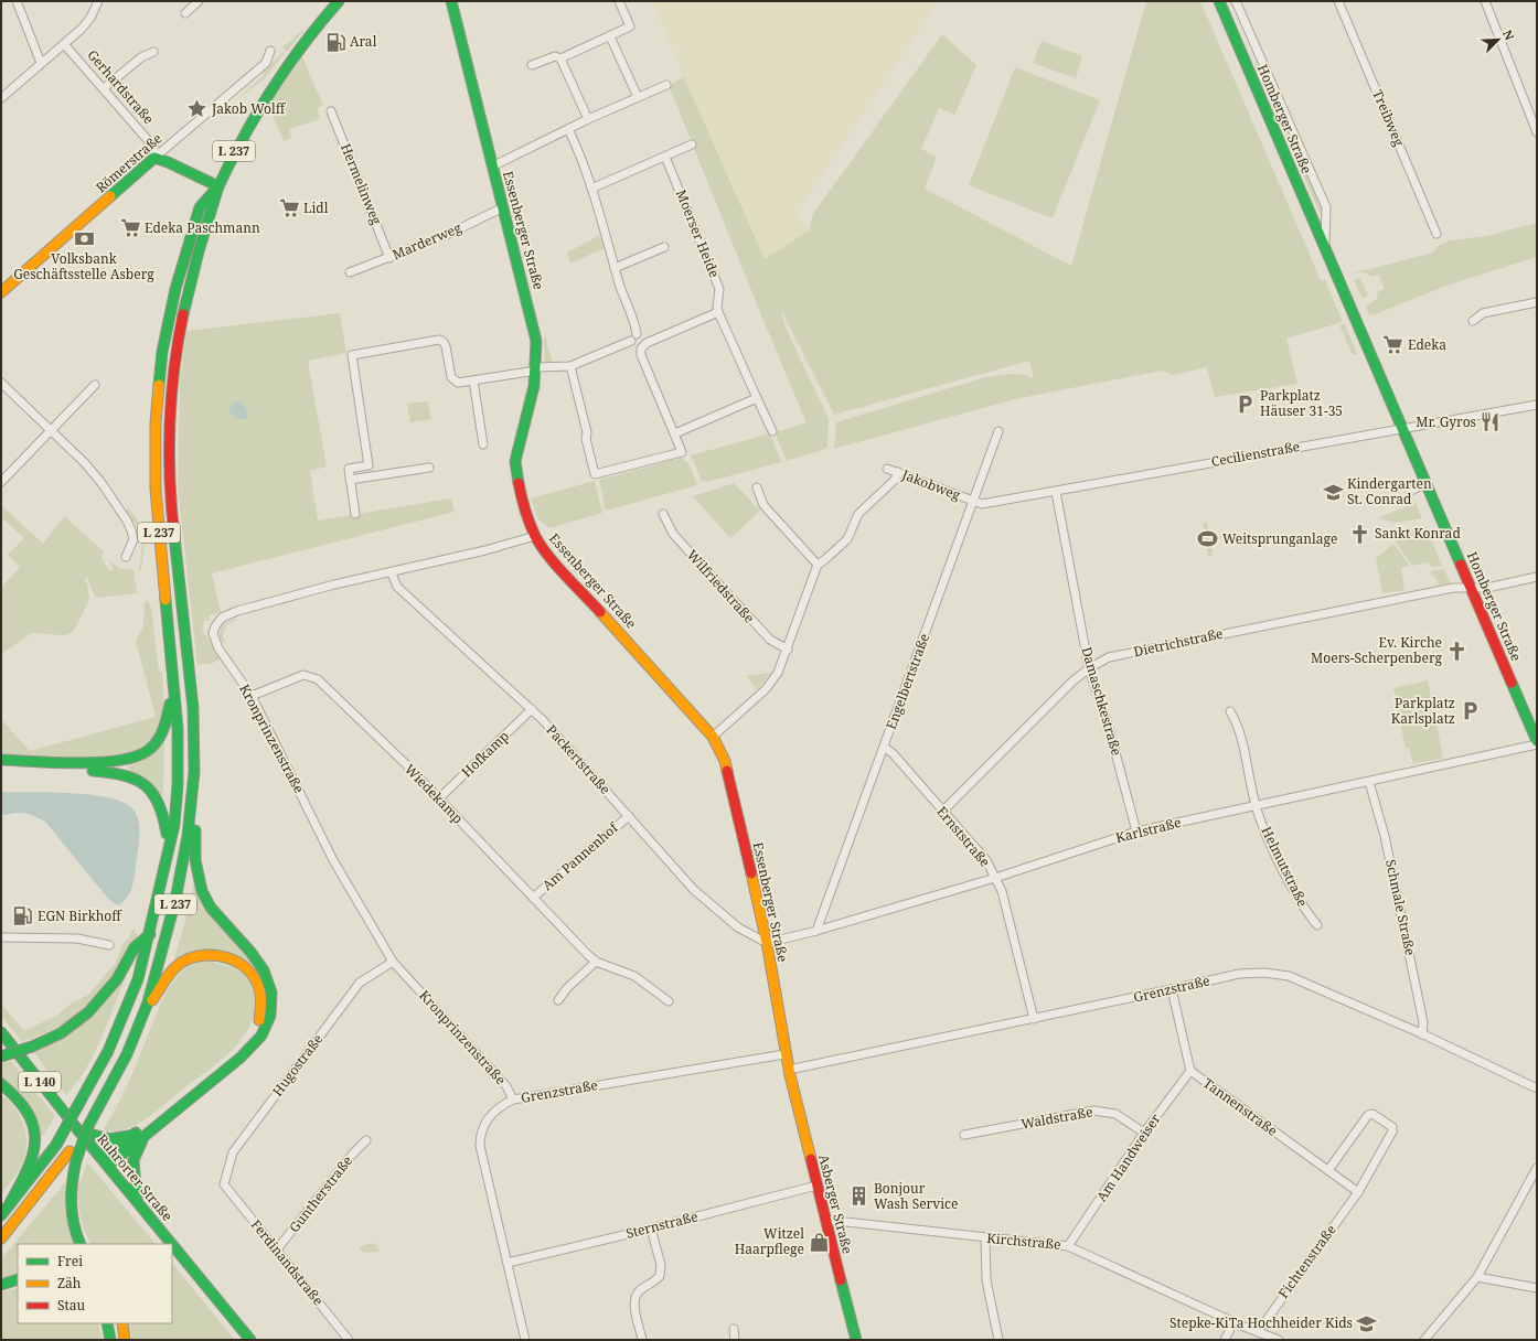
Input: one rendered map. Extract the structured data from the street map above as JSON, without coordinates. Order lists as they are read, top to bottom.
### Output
{
  "streets": {
    "main road": [
      "Homberger Straße",
      "L 237",
      "Römerstraße",
      "Essenberger Straße",
      "L 140",
      "Ruhrorter Straße",
      "Asberger Straße"
    ],
    "street": [
      "Gerhardstraße",
      "Treibweg",
      "Hermelinweg",
      "Moerser Heide",
      "Marderweg",
      "Cecilienstraße",
      "Jakobweg",
      "Wilfriedstraße",
      "Dietrichstraße",
      "Engelbertstraße",
      "Damaschkestraße",
      "Kronprinzenstraße",
      "Hofkamp",
      "Packertstraße",
      "Wiedekamp",
      "Karlstraße",
      "Ernststraße",
      "Am Pannenhof",
      "Helmutstraße",
      "Schmale Straße",
      "Grenzstraße",
      "Hugostraße",
      "Tannenstraße",
      "Waldstraße",
      "Am Handweiser",
      "Guntherstraße",
      "Sternstraße",
      "Kirchstraße",
      "Fichtenstraße",
      "Ferdinandstraße"
    ]
  },
  "crossings": [
    ["Gerhardstraße", "Römerstraße"],
    ["Homberger Straße", "Cecilienstraße"],
    ["Homberger Straße", "Dietrichstraße"],
    ["Hermelinweg", "Marderweg"],
    ["Essenberger Straße", "Marderweg"],
    ["Essenberger Straße", "Kronprinzenstraße"],
    ["Essenberger Straße", "Packertstraße"],
    ["Essenberger Straße", "Karlstraße"],
    ["Essenberger Straße", "Grenzstraße"],
    ["Essenberger Straße", "Asberger Straße"],
    ["Cecilienstraße", "Jakobweg"],
    ["Cecilienstraße", "Engelbertstraße"],
    ["Cecilienstraße", "Damaschkestraße"],
    ["Jakobweg", "Engelbertstraße"],
    ["Dietrichstraße", "Damaschkestraße"],
    ["Dietrichstraße", "Ernststraße"],
    ["Engelbertstraße", "Karlstraße"],
    ["Engelbertstraße", "Ernststraße"],
    ["Damaschkestraße", "Karlstraße"],
    ["Kronprinzenstraße", "Packertstraße"],
    ["Kronprinzenstraße", "Wiedekamp"],
    ["Kronprinzenstraße", "Grenzstraße"],
    ["Kronprinzenstraße", "Hugostraße"],
    ["Hofkamp", "Packertstraße"],
    ["Hofkamp", "Wiedekamp"],
    ["Packertstraße", "Karlstraße"],
    ["Packertstraße", "Am Pannenhof"],
    ["Wiedekamp", "Am Pannenhof"],
    ["Karlstraße", "Ernststraße"],
    ["Karlstraße", "Helmutstraße"],
    ["Karlstraße", "Schmale Straße"],
    ["Ernststraße", "Grenzstraße"],
    ["Schmale Straße", "Grenzstraße"],
    ["Grenzstraße", "Tannenstraße"],
    ["Grenzstraße", "Asberger Straße"],
    ["Grenzstraße", "Sternstraße"],
    ["Hugostraße", "Ferdinandstraße"],
    ["Tannenstraße", "Am Handweiser"],
    ["Tannenstraße", "Fichtenstraße"],
    ["Waldstraße", "Am Handweiser"],
    ["Am Handweiser", "Kirchstraße"],
    ["Guntherstraße", "Ferdinandstraße"],
    ["Asberger Straße", "Sternstraße"],
    ["Asberger Straße", "Kirchstraße"],
    ["Kirchstraße", "Fichtenstraße"]
  ],
  "places": {
    "fuel station": ["Aral", "EGN Birkhoff"],
    "place": ["Jakob Wolff"],
    "supermarket": ["Lidl", "Edeka Paschmann", "Edeka"],
    "bank": ["Volksbank Geschäftsstelle Asberg"],
    "parking": ["Parkplatz Häuser 31-35", "Parkplatz Karlsplatz"],
    "restaurant": ["Mr. Gyros"],
    "school or university": ["Kindergarten St. Conrad", "Stepke-KiTa Hochheider Kids"],
    "church": ["Sankt Konrad", "Ev. Kirche Moers-Scherpenberg"],
    "sports": ["Weitsprunganlage"],
    "building": ["Bonjour Wash Service"],
    "shop": ["Witzel Haarpflege"]
  },
  "legend": ["Frei", "Zäh", "Stau"],
  "north": "top right"
}
